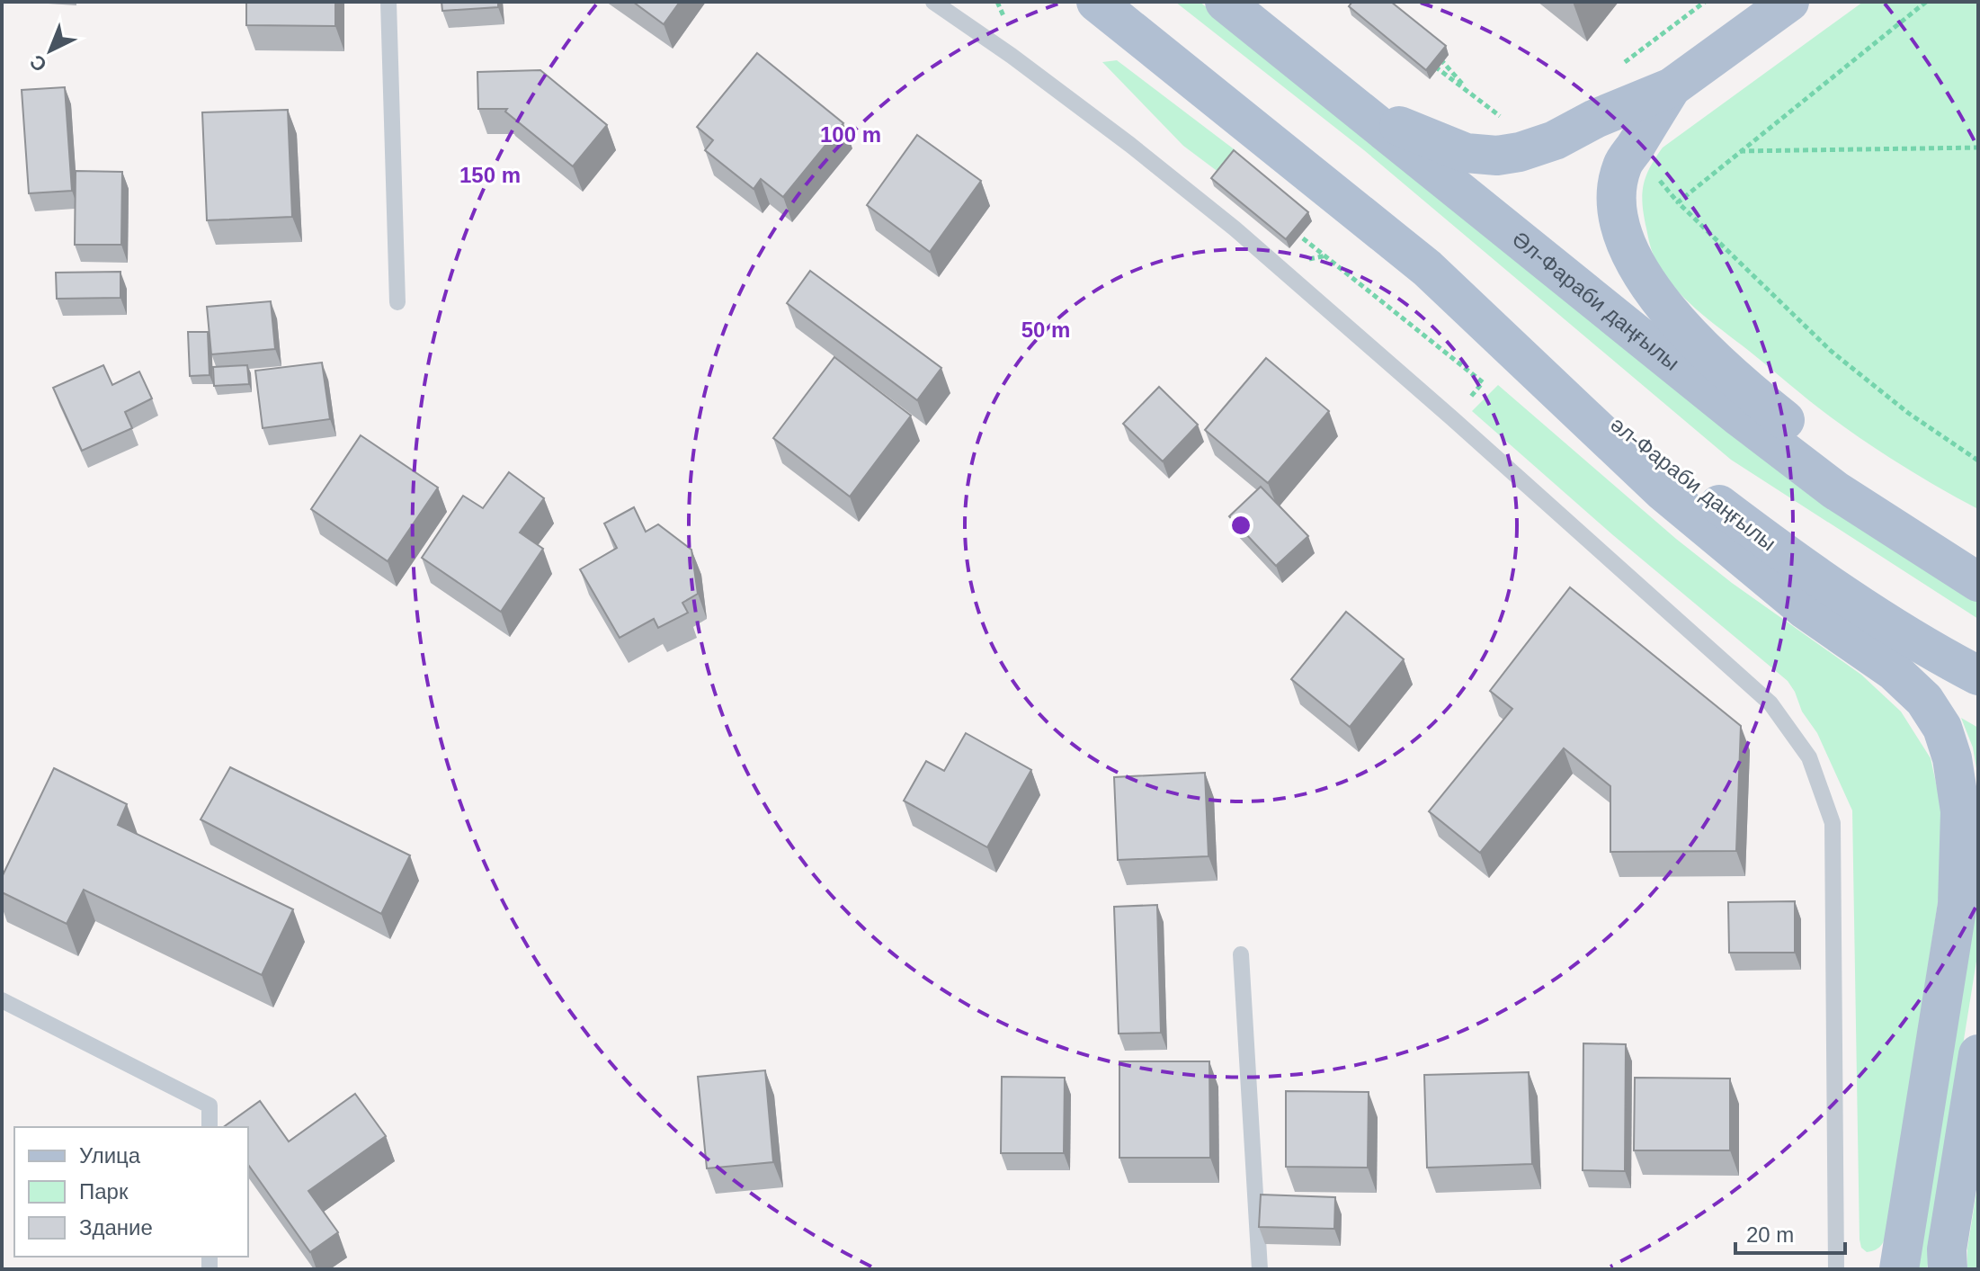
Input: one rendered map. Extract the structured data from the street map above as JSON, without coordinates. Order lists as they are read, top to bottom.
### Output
{
  "streets": {
    "main road": ["Әл-Фараби даңғылы", "әл-Фараби даңғылы"]
  },
  "legend": ["Улица", "Парк", "Здание"],
  "scale_bar": "20 m",
  "north": "bottom left",
  "rings": ["100 m", "150 m", "50 m"]
}
